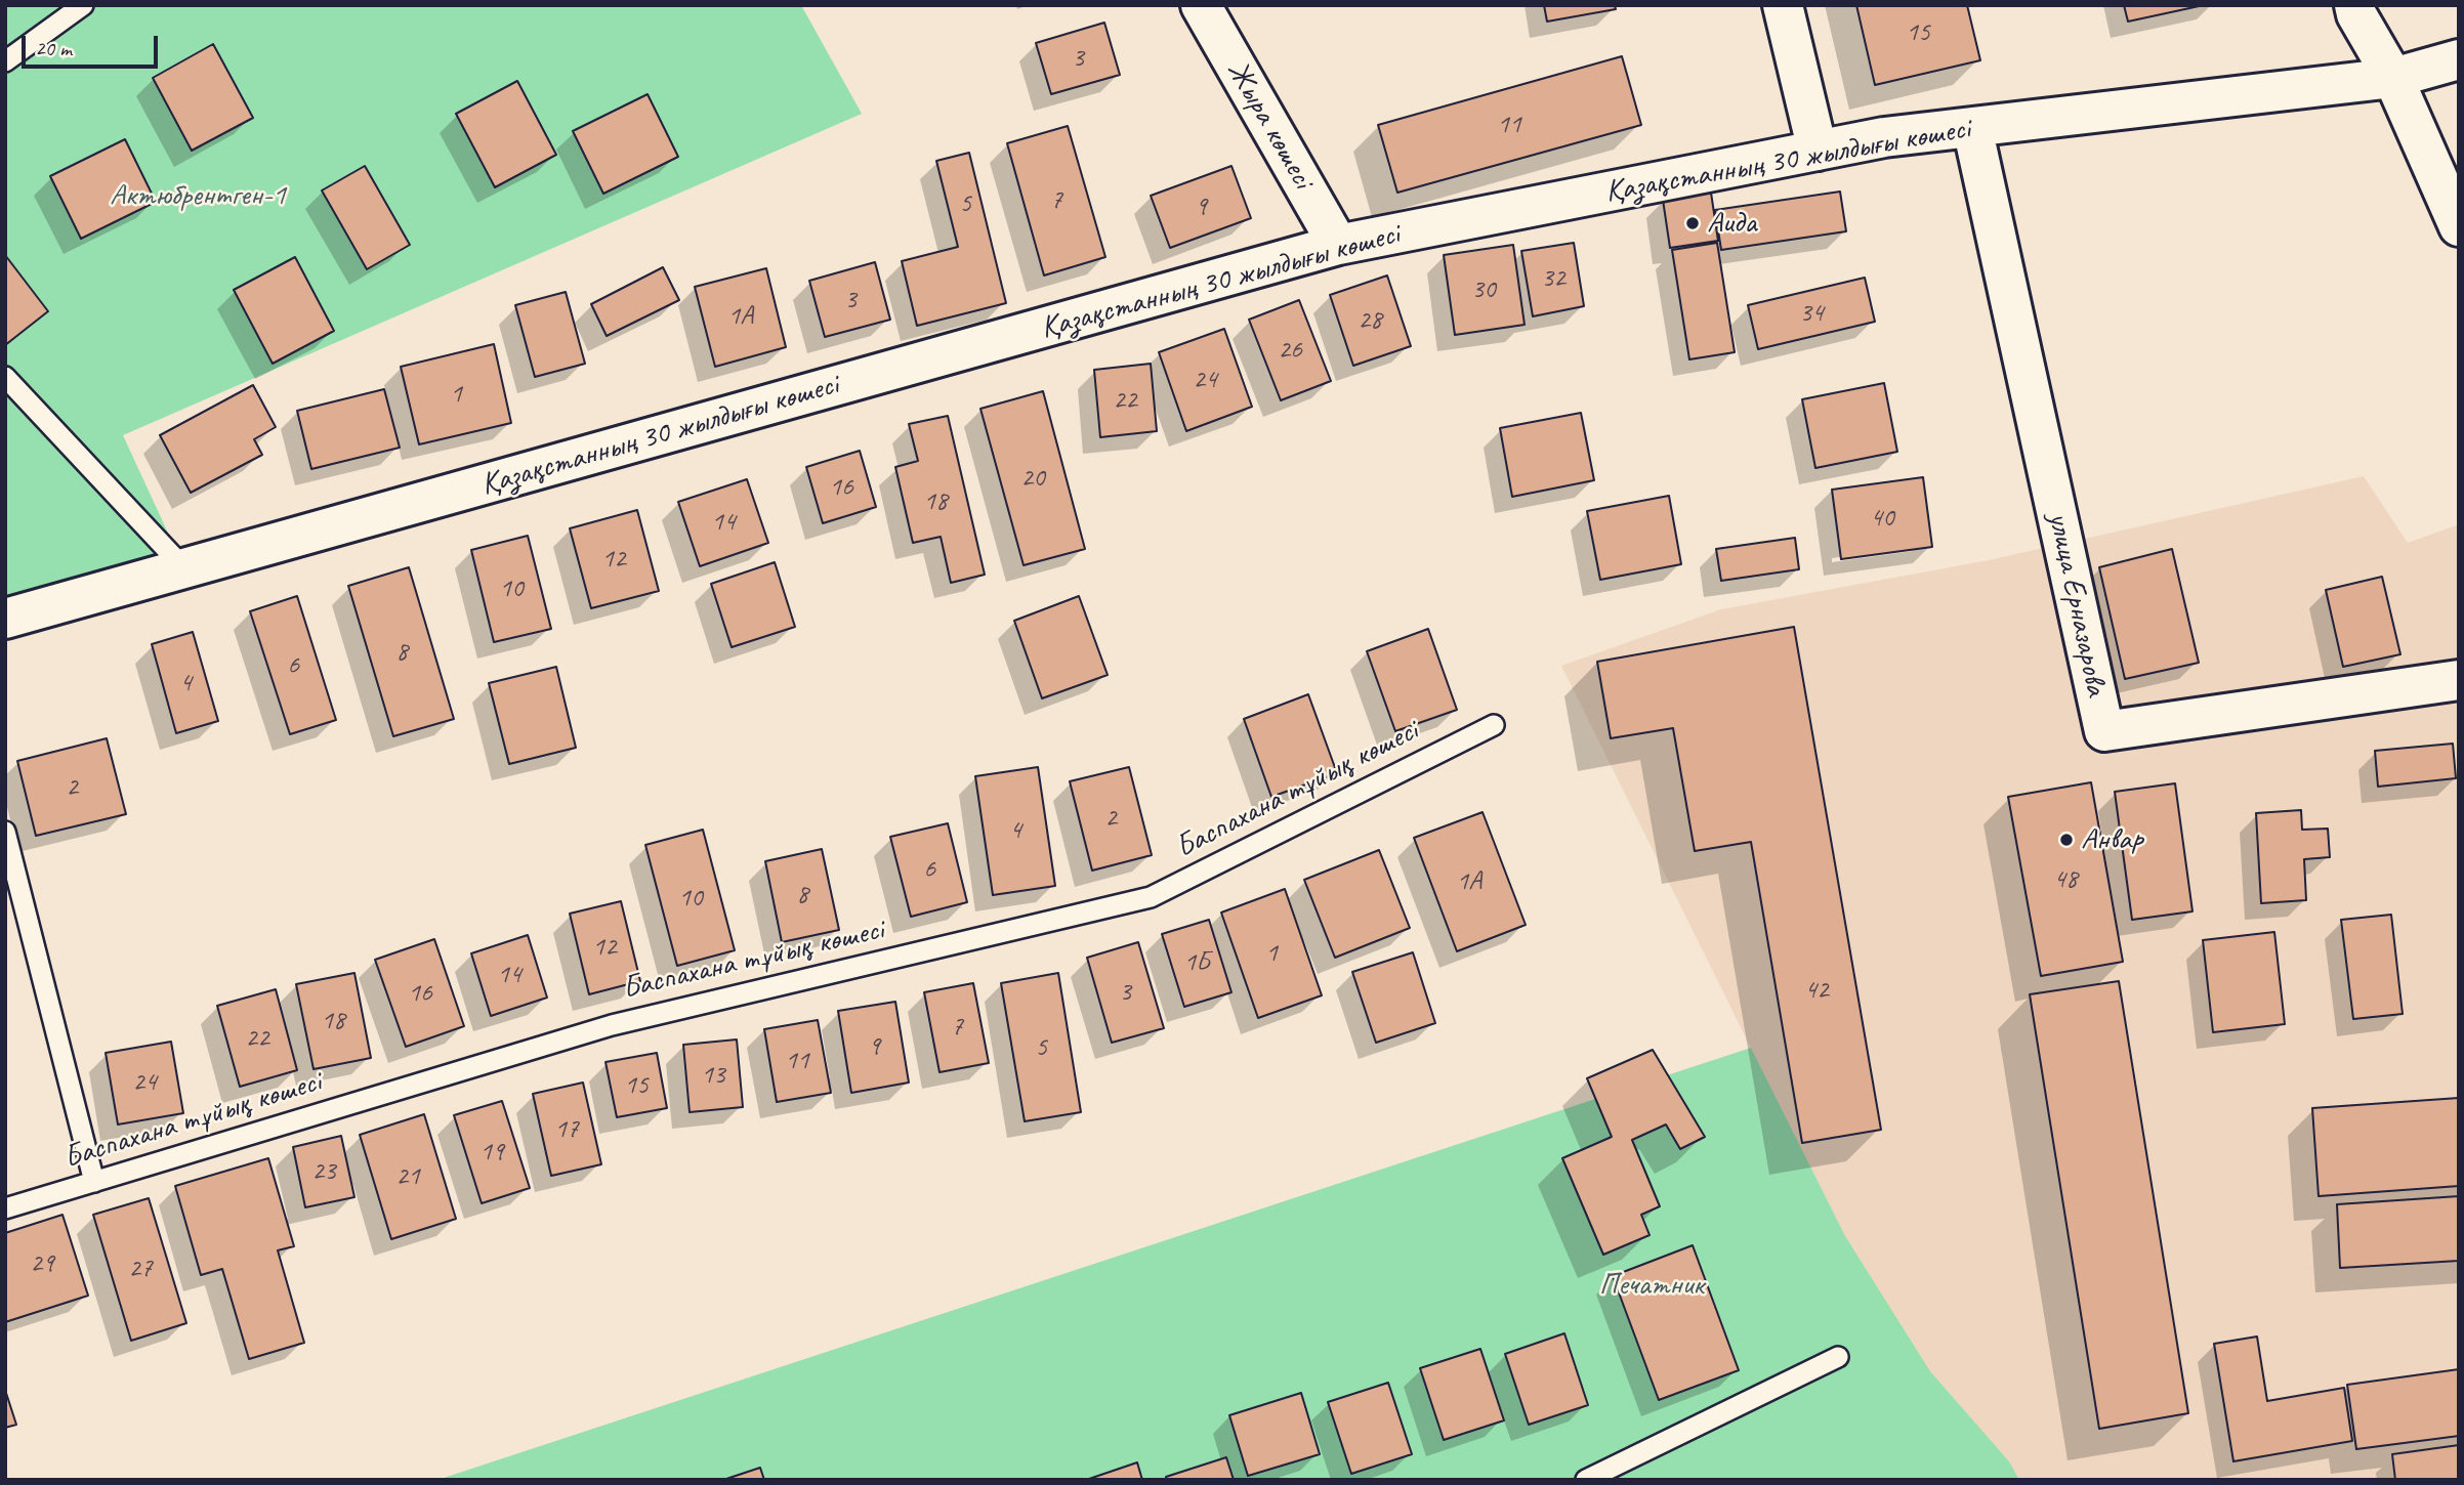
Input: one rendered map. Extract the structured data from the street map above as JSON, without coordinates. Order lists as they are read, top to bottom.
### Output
{
  "streets": {
    "street": ["Жыра көшесі", "Қазақстанның 30 жылдығы көшесі", "улица Ерназарова"],
    "lane": ["Баспахана тұйық көшесі"]
  },
  "crossings": [
    ["Жыра көшесі", "Қазақстанның 30 жылдығы көшесі"],
    ["Қазақстанның 30 жылдығы көшесі", "улица Ерназарова"]
  ],
  "parks": ["Актюбрентген-1", "Печатник"],
  "places": ["Аида", "Анвар"],
  "house_numbers": [
    "15",
    "3",
    "11",
    "7",
    "5",
    "9",
    "32",
    "30",
    "3",
    "34",
    "1А",
    "28",
    "26",
    "24",
    "1",
    "22",
    "20",
    "16",
    "18",
    "40",
    "14",
    "12",
    "10",
    "8",
    "6",
    "4",
    "2",
    "2",
    "4",
    "6",
    "48",
    "1А",
    "8",
    "10",
    "12",
    "1",
    "1Б",
    "14",
    "42",
    "3",
    "16",
    "18",
    "7",
    "22",
    "9",
    "5",
    "11",
    "13",
    "24",
    "15",
    "17",
    "19",
    "23",
    "21",
    "29",
    "27"
  ],
  "scale_bar": "20 m"
}
